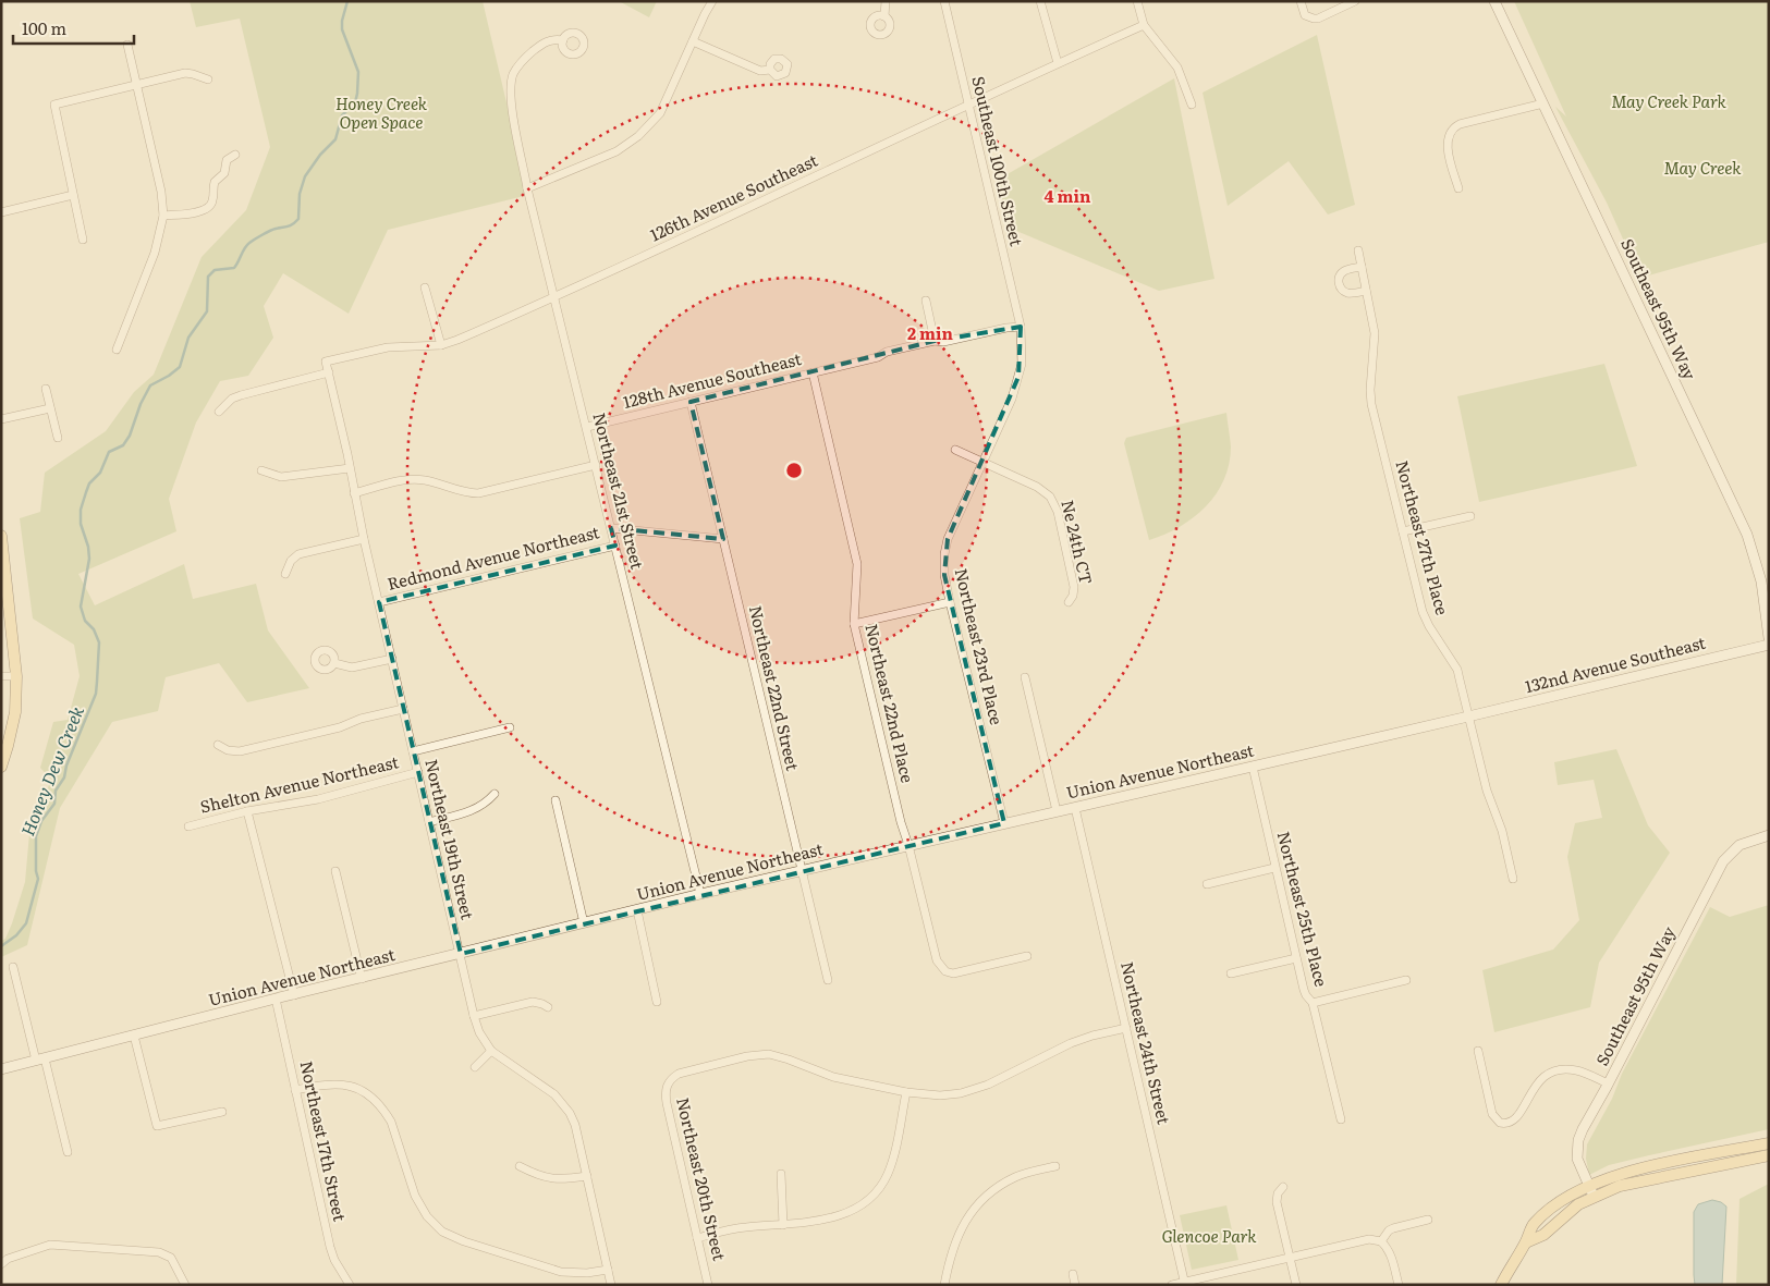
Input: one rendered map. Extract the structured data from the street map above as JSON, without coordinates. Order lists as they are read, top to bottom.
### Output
{
  "streets": {
    "street": [
      "Southeast 100th Street",
      "126th Avenue Southeast",
      "Southeast 95th Way",
      "128th Avenue Southeast",
      "Northeast 21st Street",
      "Northeast 27th Place",
      "Ne 24th CT",
      "Redmond Avenue Northeast",
      "Northeast 23rd Place",
      "132nd Avenue Southeast",
      "Northeast 22nd Street",
      "Northeast 22nd Place",
      "Union Avenue Northeast",
      "Shelton Avenue Northeast",
      "Northeast 19th Street",
      "Northeast 25th Place",
      "Northeast 24th Street",
      "Northeast 17th Street",
      "Northeast 20th Street"
    ]
  },
  "crossings": [
    ["Southeast 100th Street", "126th Avenue Southeast"],
    ["Southeast 100th Street", "128th Avenue Southeast"],
    ["Southeast 100th Street", "Northeast 23rd Place"],
    ["126th Avenue Southeast", "Northeast 21st Street"],
    ["126th Avenue Southeast", "Northeast 19th Street"],
    ["128th Avenue Southeast", "Northeast 21st Street"],
    ["128th Avenue Southeast", "Northeast 23rd Place"],
    ["128th Avenue Southeast", "Northeast 22nd Street"],
    ["128th Avenue Southeast", "Northeast 22nd Place"],
    ["Northeast 21st Street", "Redmond Avenue Northeast"],
    ["Northeast 21st Street", "Union Avenue Northeast"],
    ["Northeast 27th Place", "132nd Avenue Southeast"],
    ["Northeast 27th Place", "Union Avenue Northeast"],
    ["Ne 24th CT", "Northeast 23rd Place"],
    ["Redmond Avenue Northeast", "Northeast 22nd Street"],
    ["Redmond Avenue Northeast", "Northeast 19th Street"],
    ["Northeast 23rd Place", "Union Avenue Northeast"],
    ["132nd Avenue Southeast", "Union Avenue Northeast"],
    ["Northeast 22nd Street", "Union Avenue Northeast"],
    ["Northeast 22nd Place", "Union Avenue Northeast"],
    ["Union Avenue Northeast", "Northeast 19th Street"],
    ["Union Avenue Northeast", "Northeast 25th Place"],
    ["Union Avenue Northeast", "Northeast 24th Street"],
    ["Union Avenue Northeast", "Northeast 17th Street"],
    ["Shelton Avenue Northeast", "Northeast 19th Street"]
  ],
  "water": ["Honey Dew Creek"],
  "parks": [
    "May Creek Park",
    "Honey Creek Open Space",
    "May Creek",
    "Glencoe Park"
  ],
  "scale_bar": "100 m",
  "rings": ["4 min", "2 min"]
}
